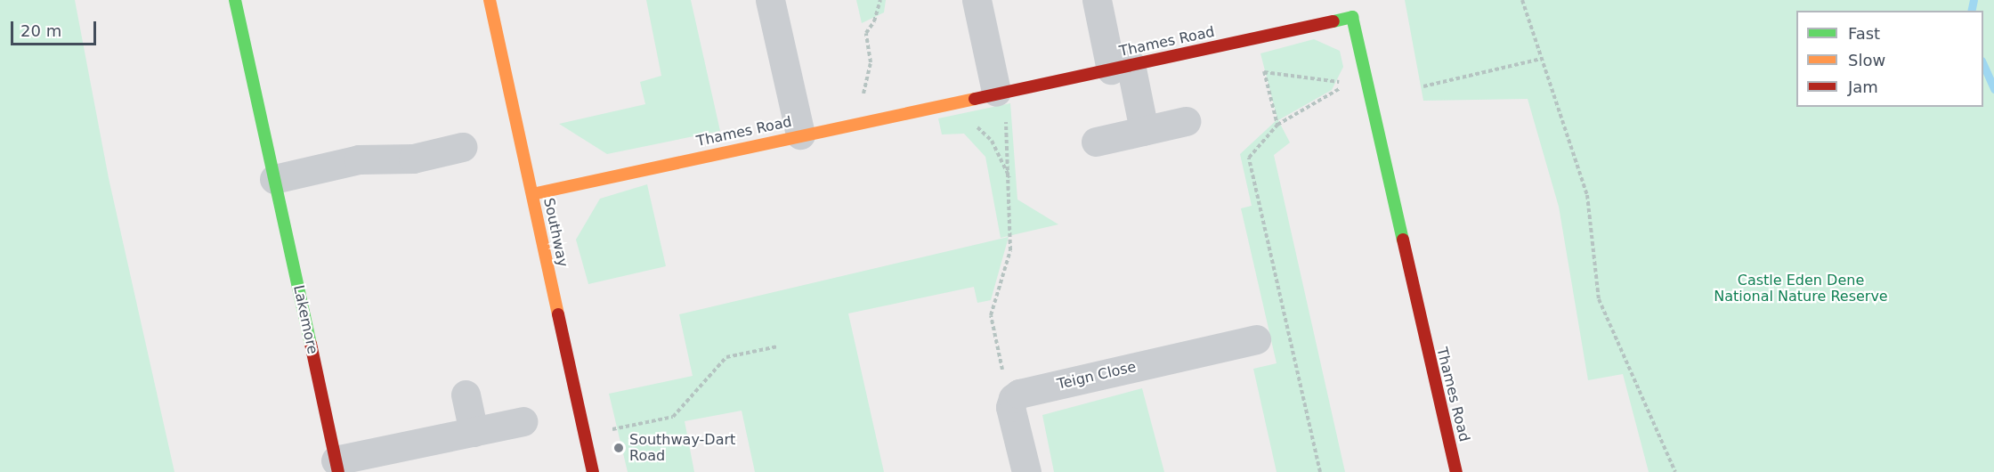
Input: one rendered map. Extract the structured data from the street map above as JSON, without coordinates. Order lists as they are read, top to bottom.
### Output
{
  "streets": {
    "street": [
      "Thames Road",
      "Southway",
      "Lakemore",
      "Teign Close"
    ]
  },
  "crossings": [
    ["Thames Road", "Southway"]
  ],
  "parks": ["Castle Eden Dene National Nature Reserve"],
  "places": ["Southway-Dart Road"],
  "legend": ["Fast", "Slow", "Jam"],
  "scale_bar": "20 m"
}
